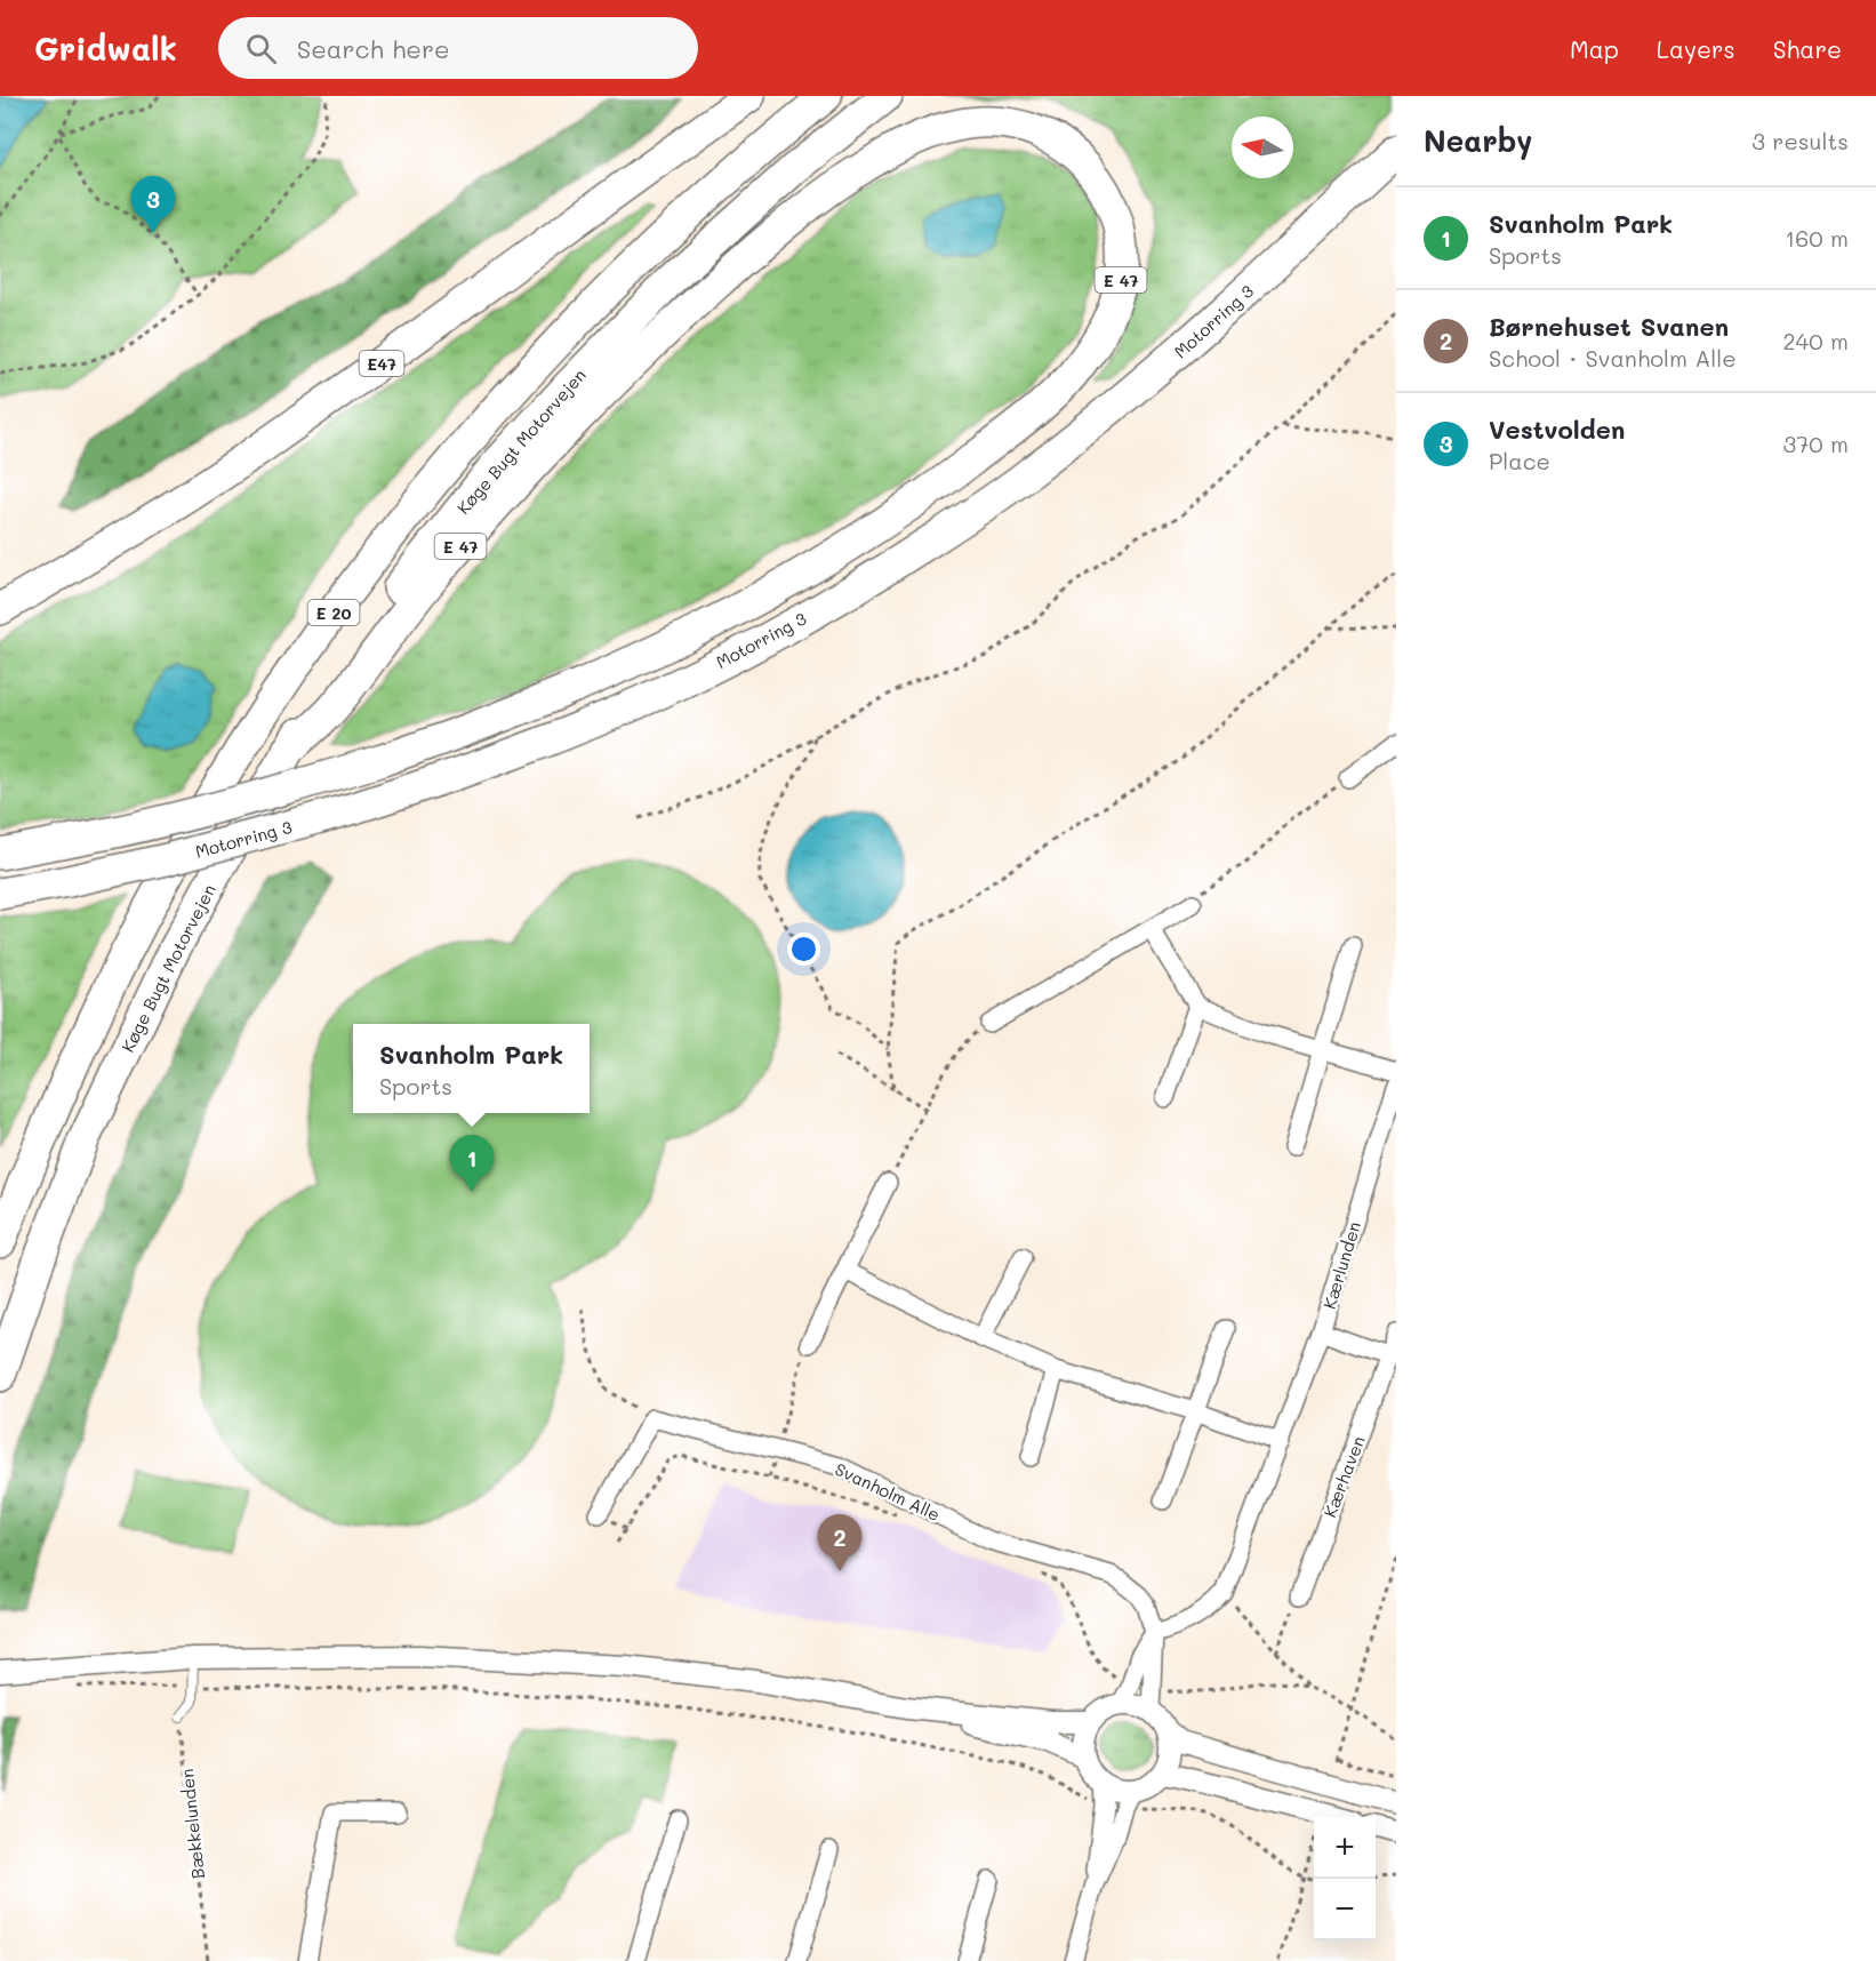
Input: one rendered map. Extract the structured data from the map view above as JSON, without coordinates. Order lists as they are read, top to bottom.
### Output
{
  "streets": {
    "highway": [
      "E 47",
      "Motorring 3",
      "E47",
      "Køge Bugt Motorvejen",
      "E 20"
    ],
    "street": ["Kærlunden", "Kærhaven", "Svanholm Alle"],
    "path": ["Bækkelunden"]
  },
  "crossings": [
    ["E 47", "Køge Bugt Motorvejen"],
    ["Kærlunden", "Svanholm Alle"]
  ],
  "north": "left",
  "page": {
    "header": "Gridwalk",
    "search": "Search here",
    "nav": ["Map", "Layers", "Share"],
    "heading": ["Nearby", "3 results"],
    "pins": ["3", "1", "2"],
    "list": [
      {
        "mark": "1",
        "name": "Svanholm Park",
        "note": "Sports",
        "value": "160 m"
      },
      {
        "mark": "2",
        "name": "Børnehuset Svanen",
        "note": "School · Svanholm Alle",
        "value": "240 m"
      },
      {
        "mark": "3",
        "name": "Vestvolden",
        "note": "Place",
        "value": "370 m"
      }
    ],
    "popup": ["Svanholm Park", "Sports"],
    "map_buttons": ["+", "−"]
  }
}
